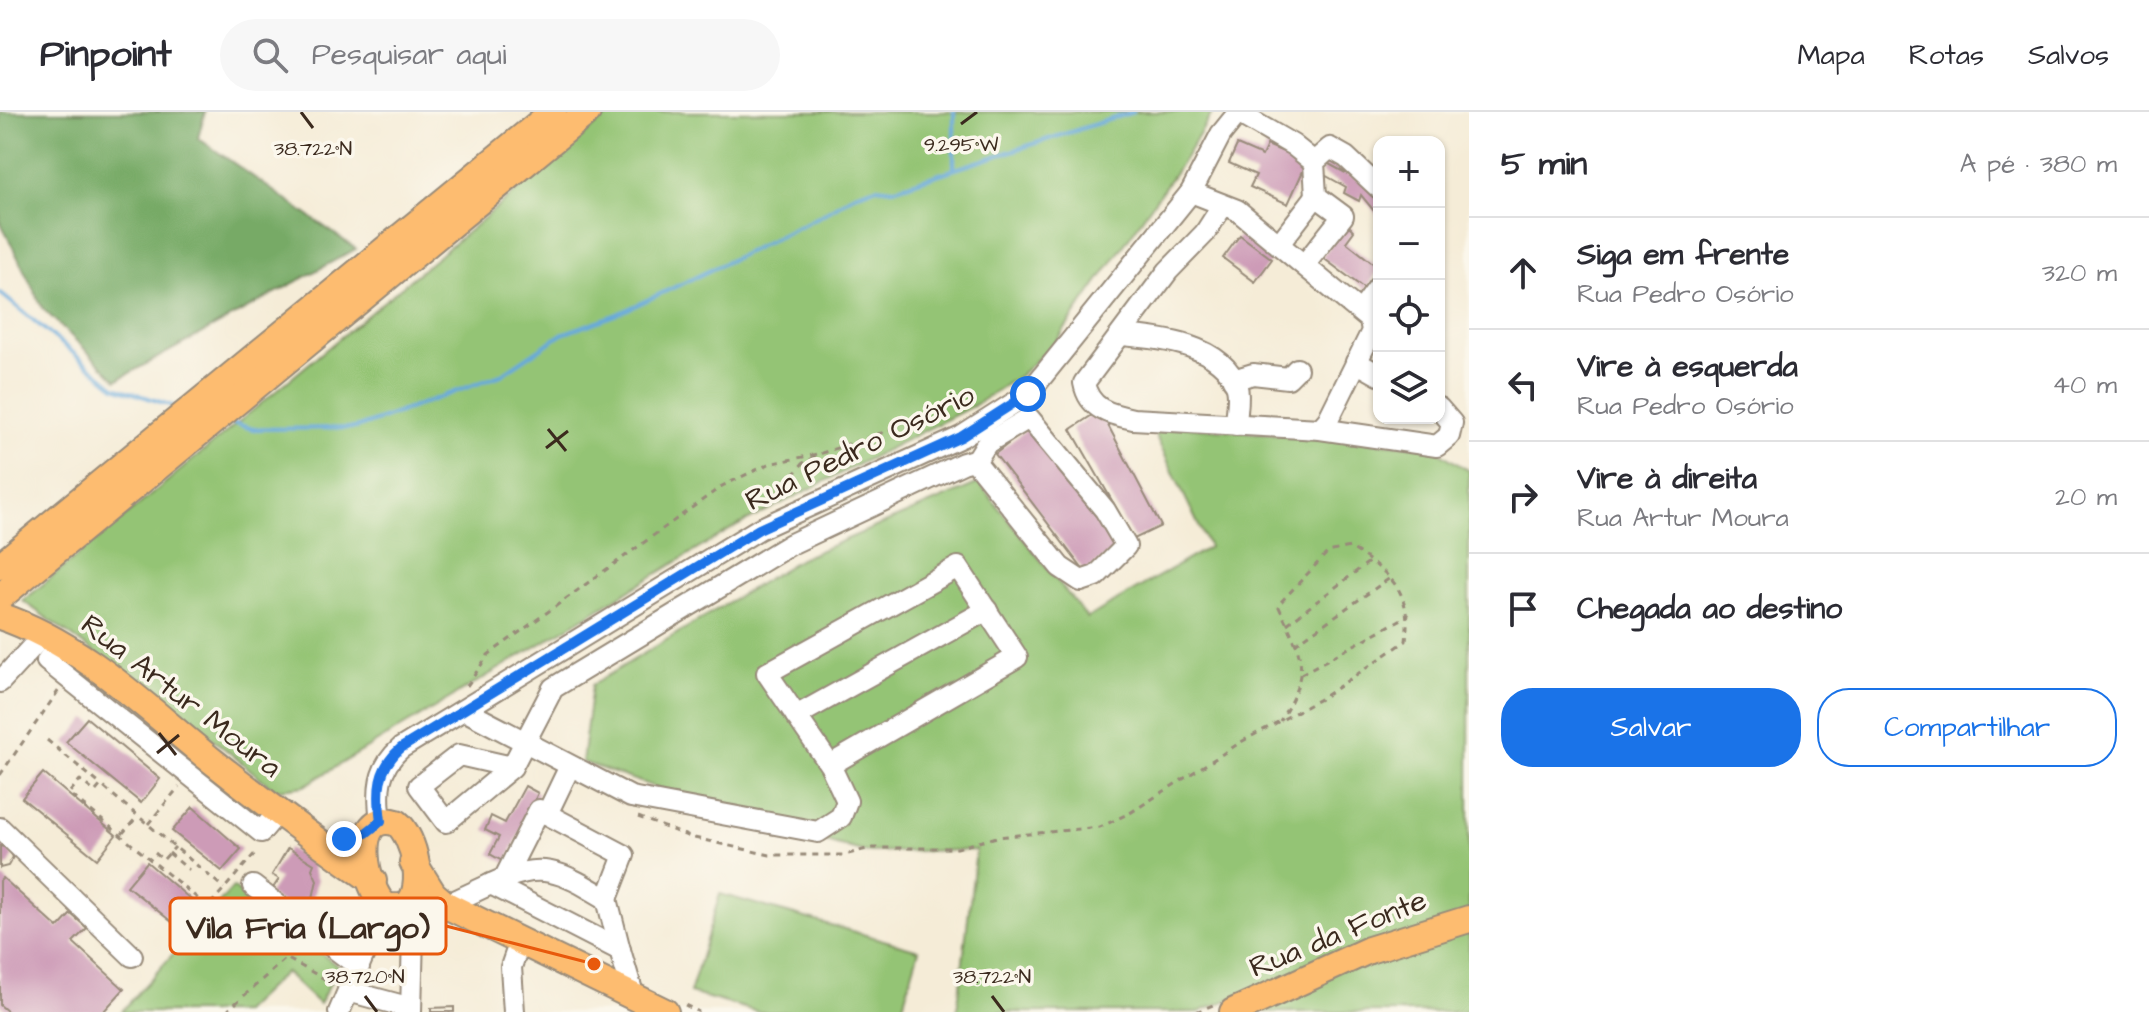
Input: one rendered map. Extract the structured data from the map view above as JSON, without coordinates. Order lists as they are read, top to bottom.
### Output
{
  "streets": {
    "main road": ["Rua Artur Moura", "Rua da Fonte"],
    "street": ["Rua Pedro Osório"]
  },
  "places": ["Vila Fria (Largo)"],
  "page": {
    "header": "Pinpoint",
    "search": "Pesquisar aqui",
    "nav": ["Mapa", "Rotas", "Salvos"],
    "heading": ["5 min", "A pé · 380 m"],
    "map_buttons": ["+", "−"],
    "list": [
      ["Siga em frente", "Rua Pedro Osório", "320 m"],
      ["Vire à esquerda", "Rua Pedro Osório", "40 m"],
      ["Vire à direita", "Rua Artur Moura", "20 m"],
      "Chegada ao destino"
    ],
    "buttons": ["Salvar", "Compartilhar"]
  },
  "coordinates": ["9.295°W", "38.722°N", "38.720°N"]
}
